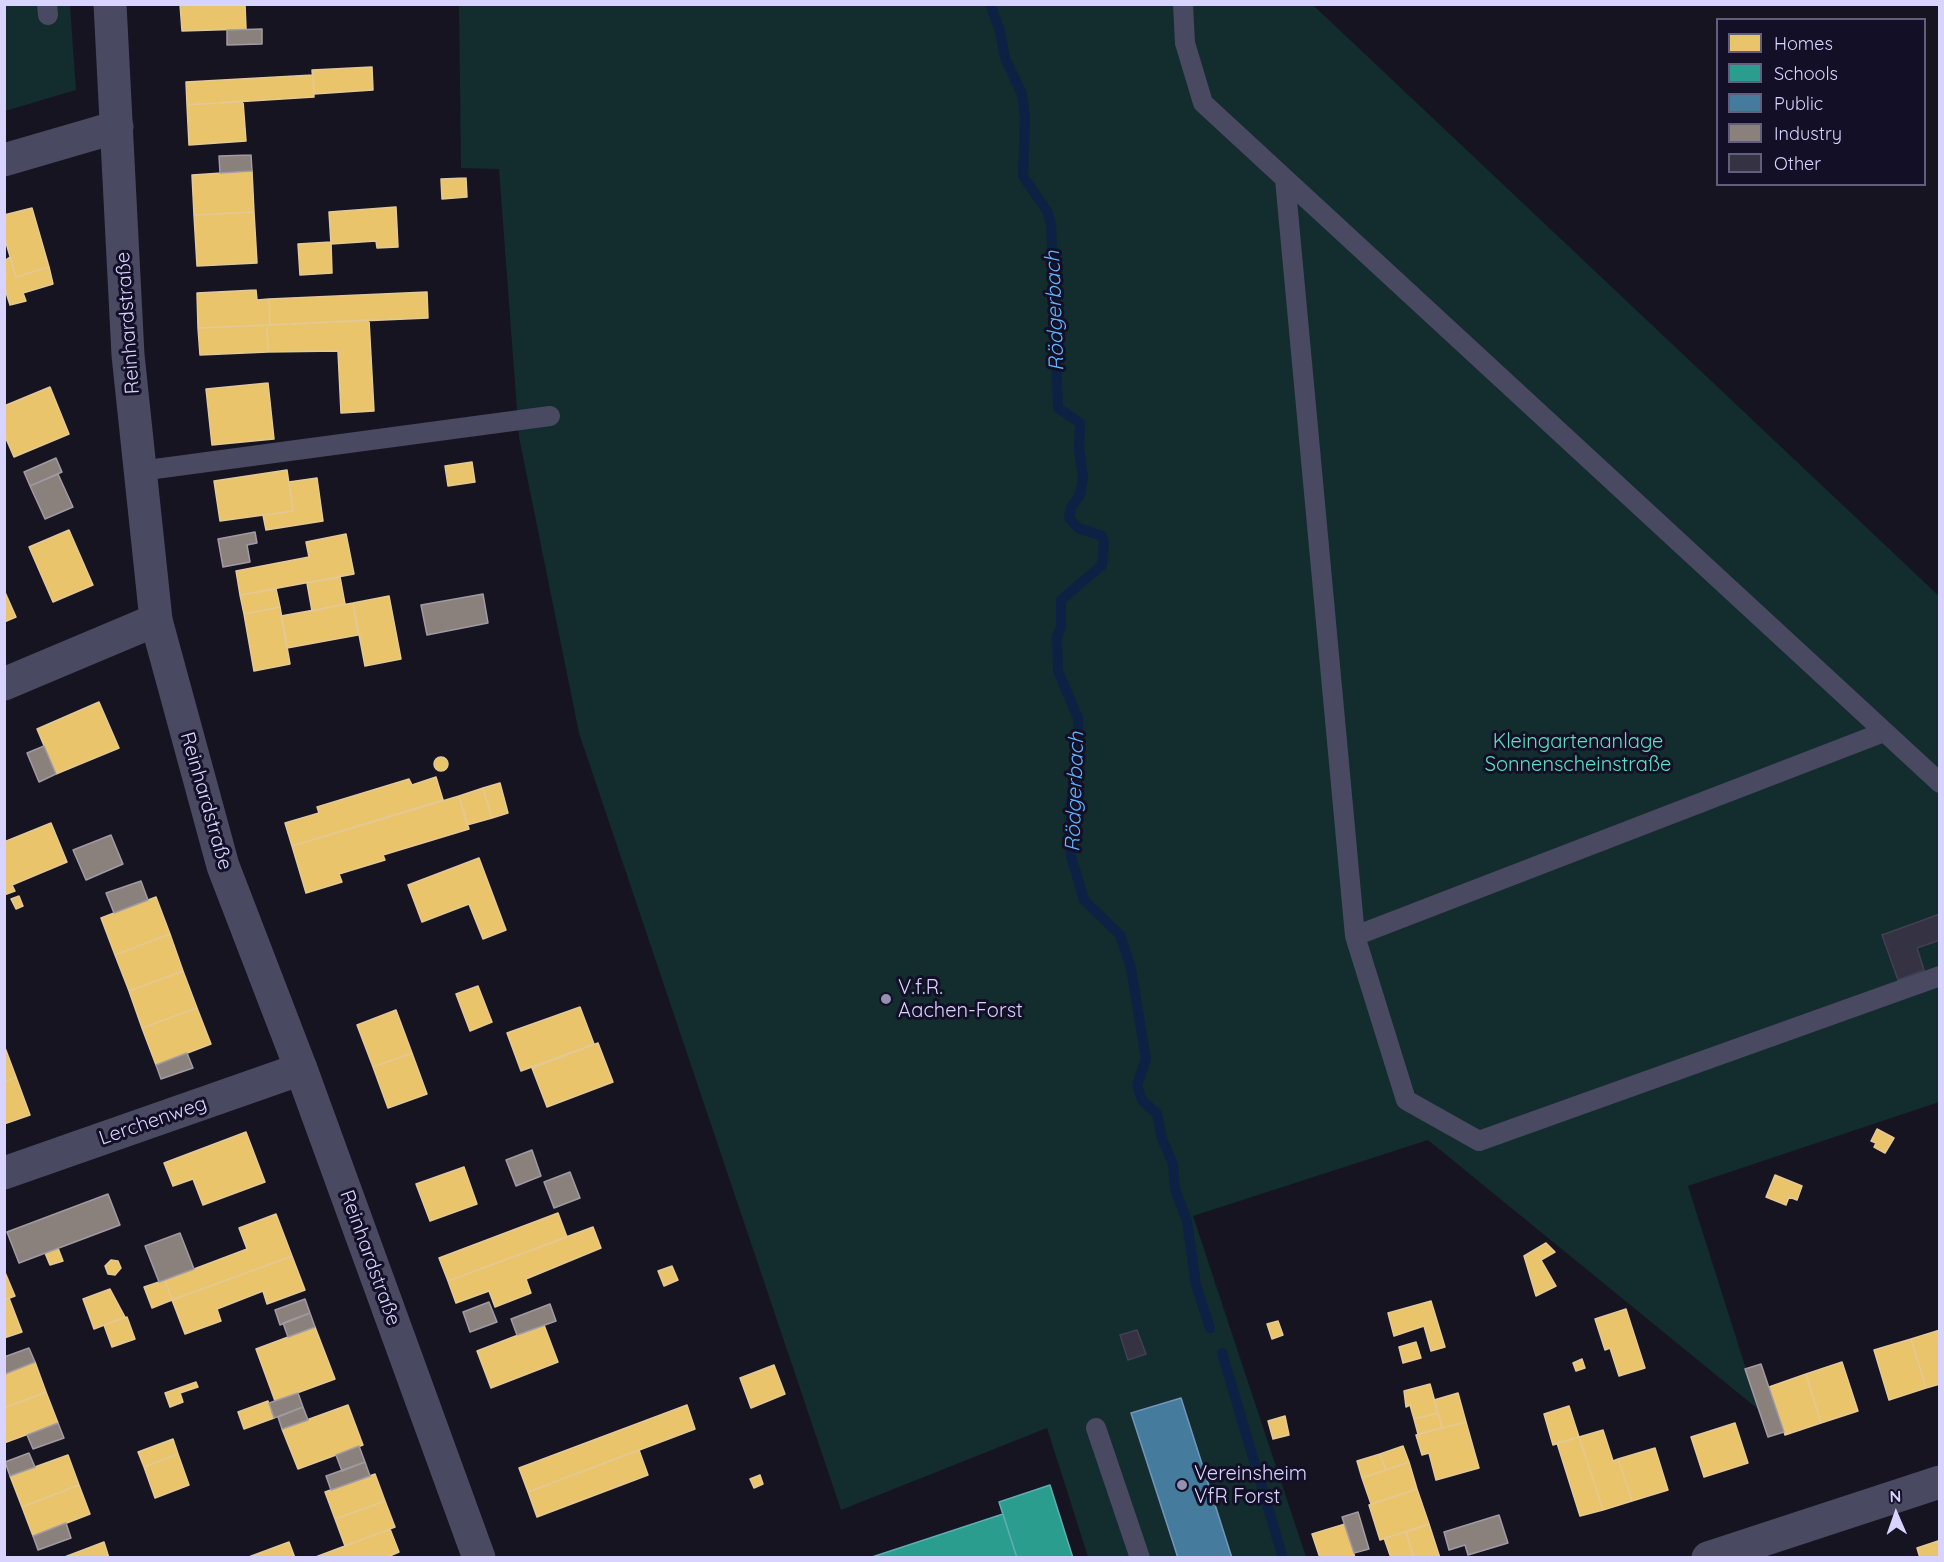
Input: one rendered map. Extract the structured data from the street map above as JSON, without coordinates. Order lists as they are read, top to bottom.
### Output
{
  "streets": {
    "street": ["Reinhardstraße", "Lerchenweg"]
  },
  "crossings": [
    ["Reinhardstraße", "Lerchenweg"]
  ],
  "water": ["Rödgerbach"],
  "parks": ["Kleingartenanlage Sonnenscheinstraße"],
  "places": ["V.f.R. Aachen-Forst", "Vereinsheim VfR Forst"],
  "legend": [
    "Homes",
    "Schools",
    "Public",
    "Industry",
    "Other"
  ],
  "north": "top"
}
